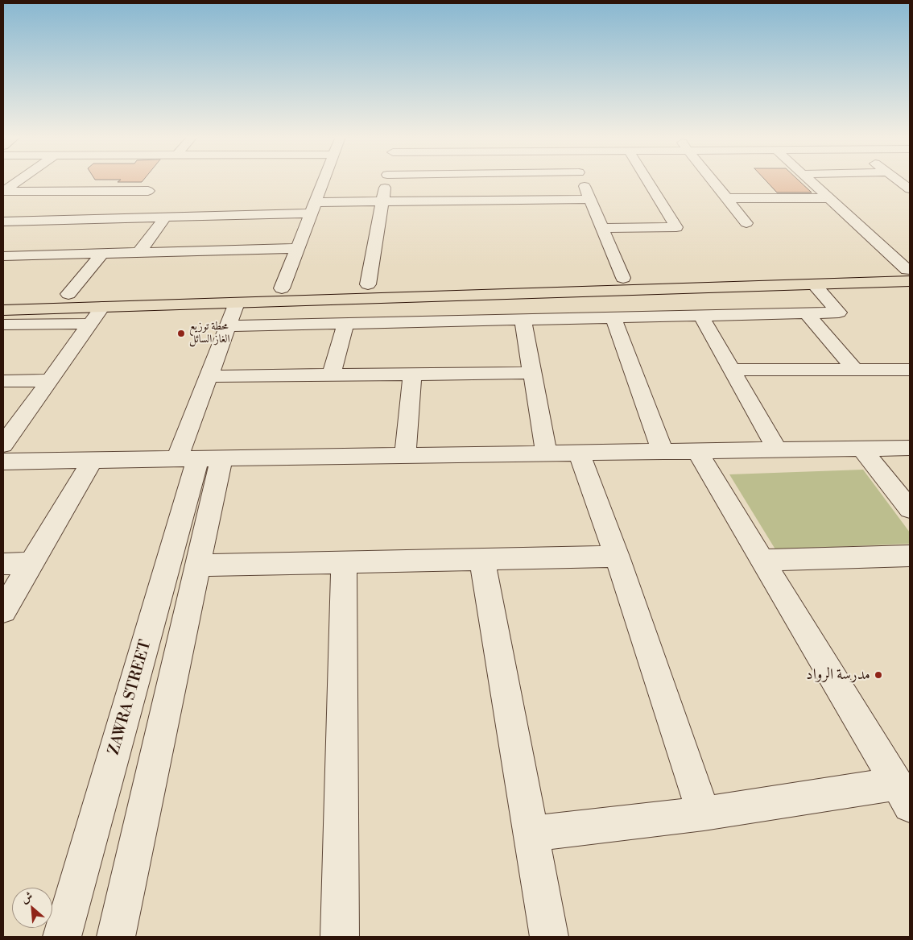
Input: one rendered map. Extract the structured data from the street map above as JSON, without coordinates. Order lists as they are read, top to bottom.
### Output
{
  "streets": {
    "street": ["ZAWRA STREET"]
  },
  "places": ["محطة توزيع الغاز السائل", "مدرسة الرواد"],
  "north": "top left"
}
